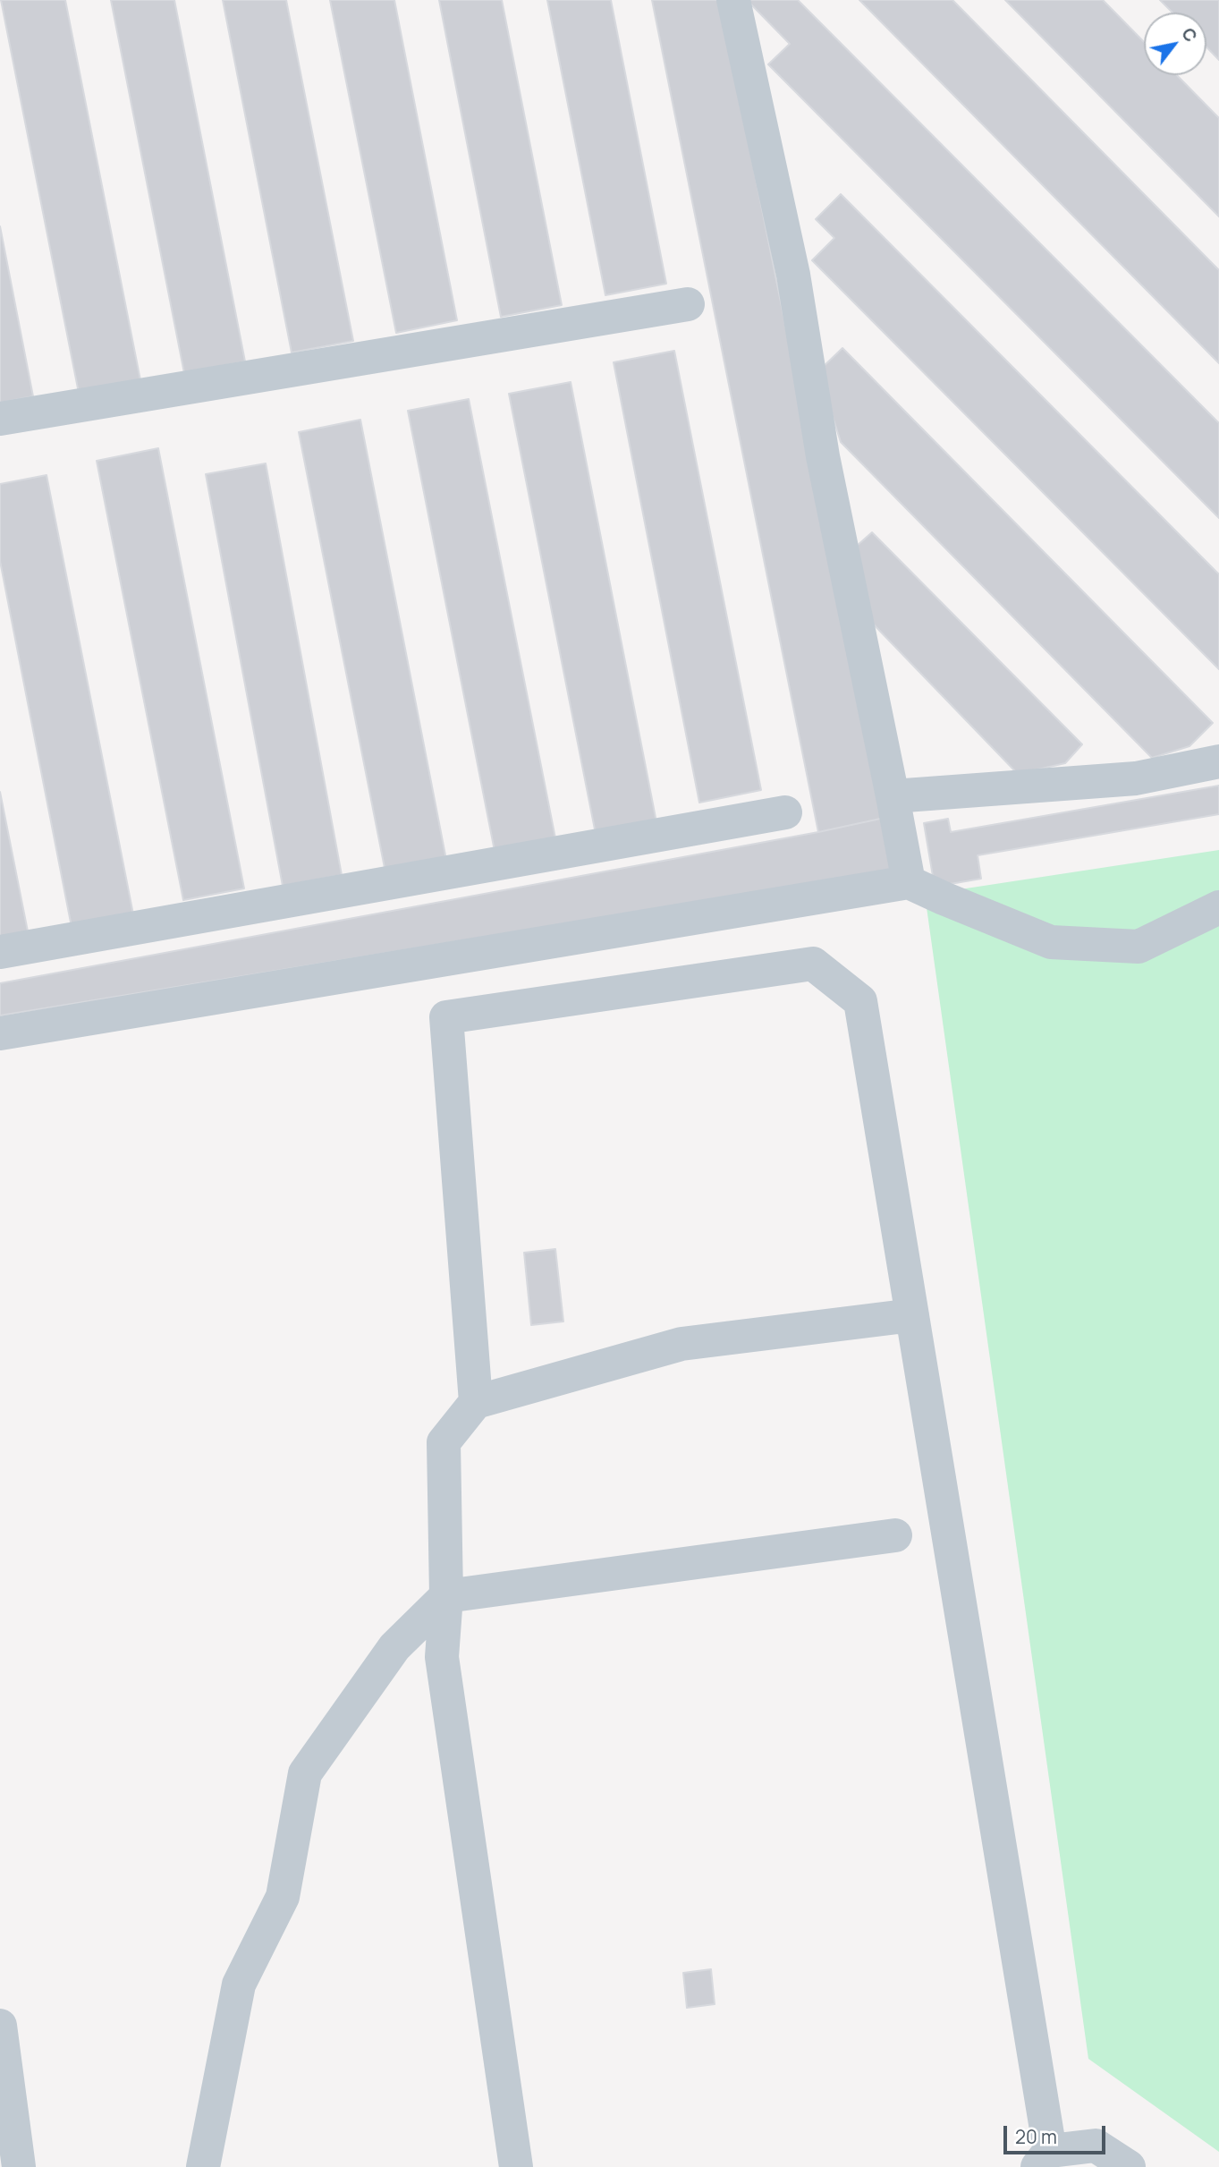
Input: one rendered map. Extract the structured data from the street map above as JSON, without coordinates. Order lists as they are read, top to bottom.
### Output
{
  "scale_bar": "20 m",
  "north": "top right"
}
